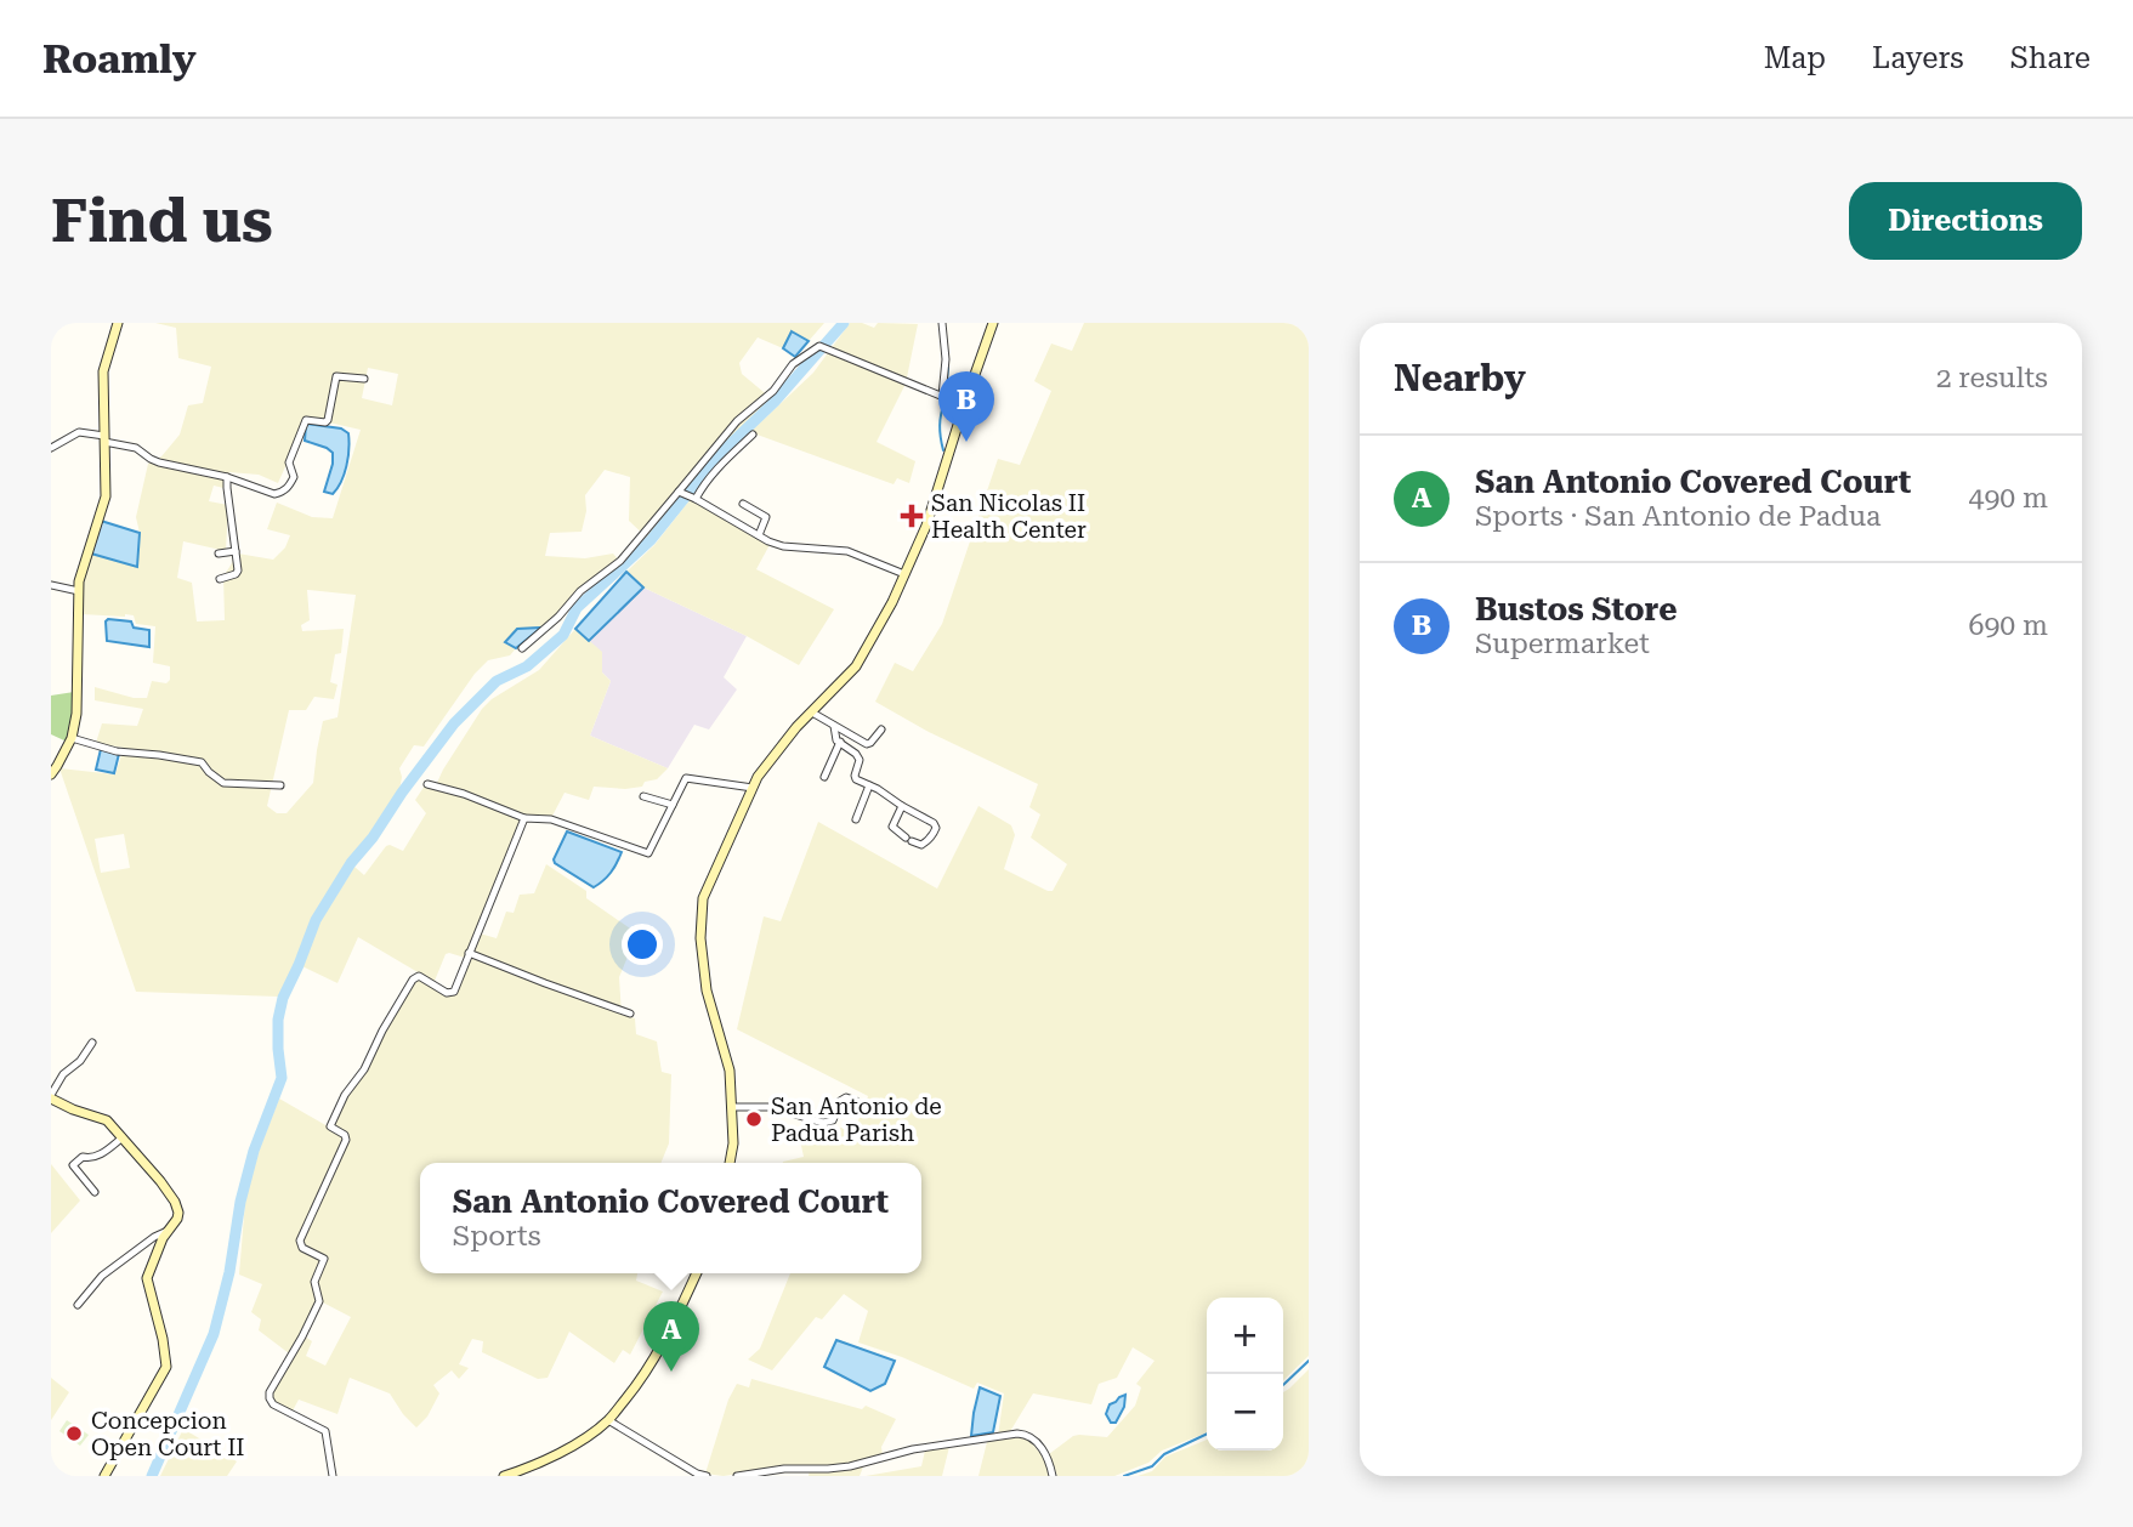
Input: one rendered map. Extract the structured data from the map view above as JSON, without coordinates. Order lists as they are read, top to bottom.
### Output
{
  "places": {
    "health": ["San Nicolas II Health Center"],
    "other": ["San Antonio de Padua Parish", "Concepcion Open Court II"]
  },
  "page": {
    "header": "Roamly",
    "nav": ["Map", "Layers", "Share"],
    "buttons": "Directions",
    "title": "Find us",
    "heading": ["Nearby", "2 results"],
    "pins": ["B", "A"],
    "list": [
      {
        "mark": "A",
        "name": "San Antonio Covered Court",
        "note": "Sports · San Antonio de Padua",
        "value": "490 m"
      },
      {
        "mark": "B",
        "name": "Bustos Store",
        "note": "Supermarket",
        "value": "690 m"
      }
    ],
    "popup": ["San Antonio Covered Court", "Sports"],
    "map_buttons": ["+", "−"]
  }
}
